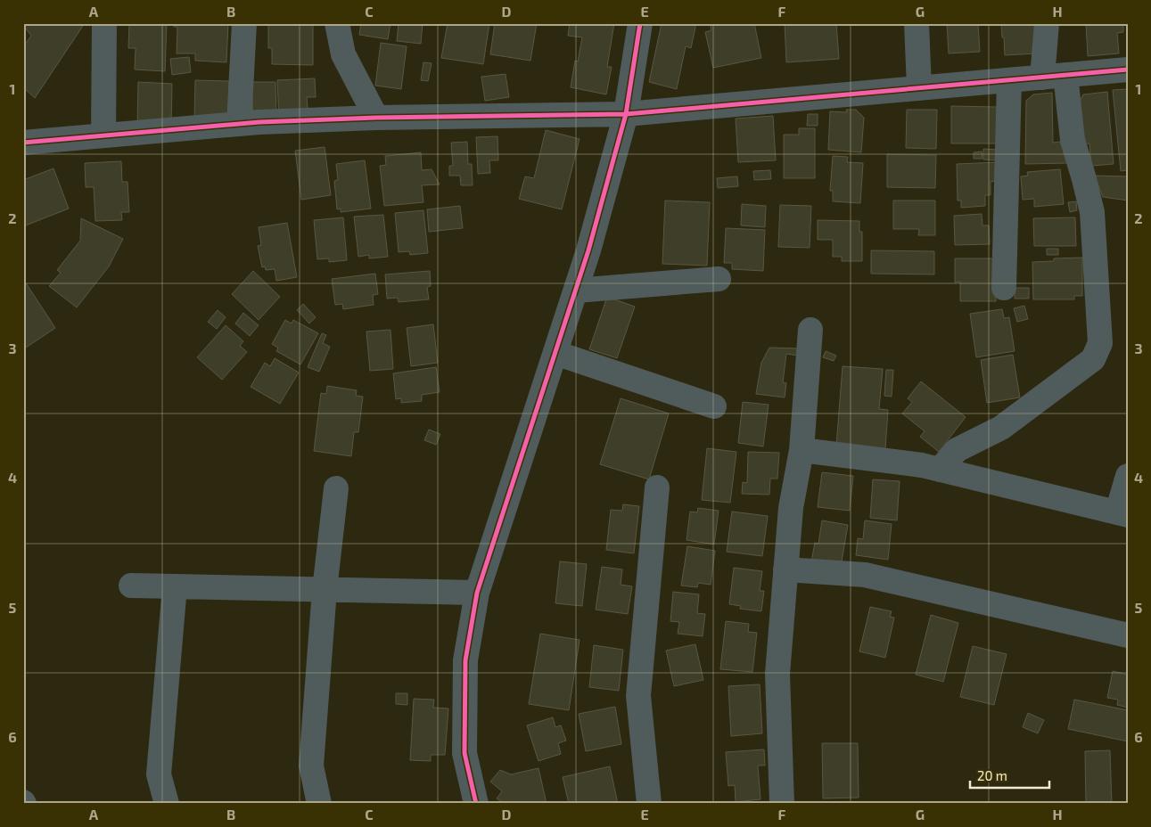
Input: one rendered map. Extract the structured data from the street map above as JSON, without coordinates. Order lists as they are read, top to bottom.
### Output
{
  "scale_bar": "20 m",
  "grid": {
    "columns": [
      "A",
      "B",
      "C",
      "D",
      "E",
      "F",
      "G",
      "H"
    ],
    "rows": [
      "1",
      "2",
      "3",
      "4",
      "5",
      "6"
    ]
  }
}
